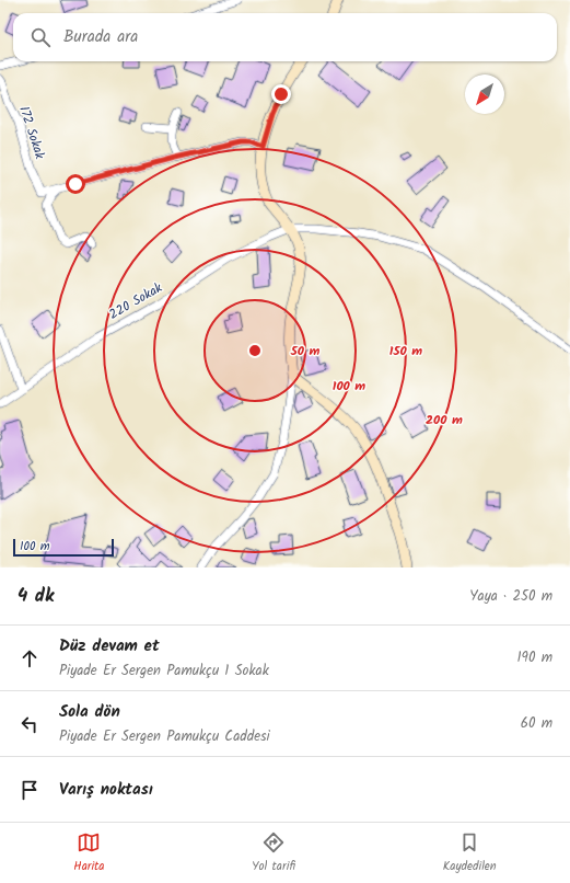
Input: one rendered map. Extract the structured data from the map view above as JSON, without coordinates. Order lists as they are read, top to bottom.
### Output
{
  "streets": {
    "street": ["172 Sokak", "220 Sokak"]
  },
  "scale_bar": "100 m",
  "north": "bottom left",
  "page": {
    "search": "Burada ara",
    "scale": "100 m",
    "heading": ["4 dk", "Yaya · 250 m"],
    "list": [
      ["Düz devam et", "Piyade Er Sergen Pamukçu 1 Sokak", "190 m"],
      ["Sola dön", "Piyade Er Sergen Pamukçu Caddesi", "60 m"],
      "Varış noktası"
    ],
    "nav": ["Harita", "Yol tarifi", "Kaydedilen"]
  },
  "rings": [
    "50 m",
    "150 m",
    "100 m",
    "200 m"
  ]
}
